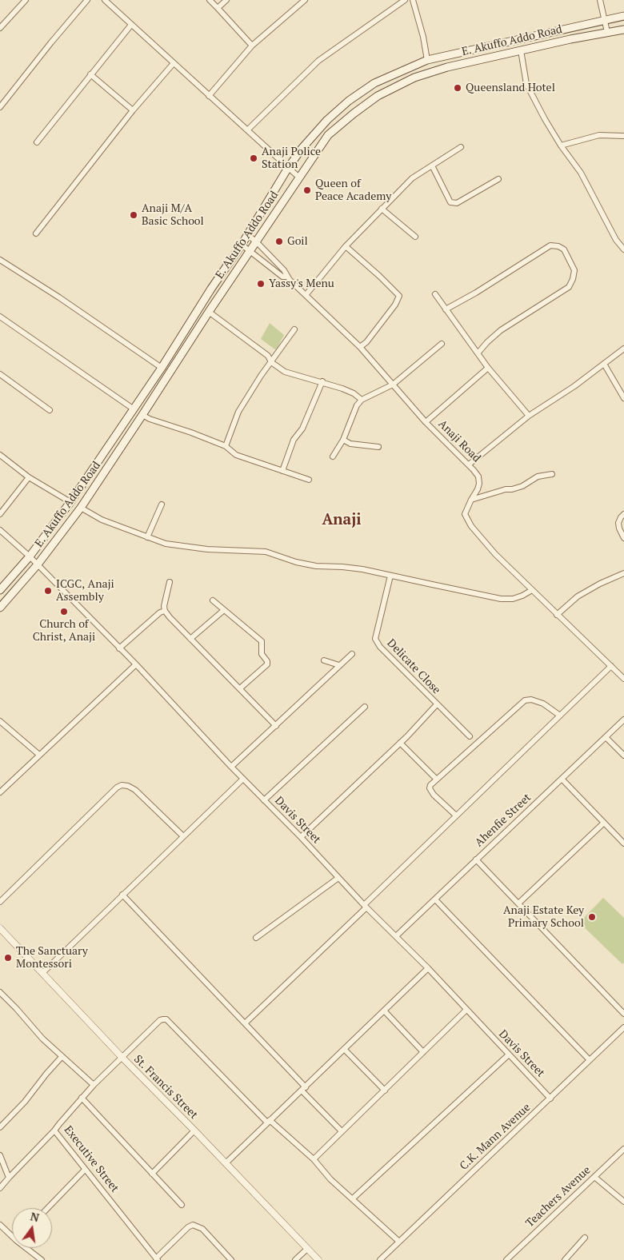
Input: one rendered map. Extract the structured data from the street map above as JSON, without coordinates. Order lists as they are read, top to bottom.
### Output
{
  "streets": {
    "main road": ["E. Akuffo Addo Road"],
    "street": [
      "Anaji Road",
      "Delicate Close",
      "Davis Street",
      "Ahenfie Street",
      "St. Francis Street",
      "C.K. Mann Avenue",
      "Executive Street",
      "Teachers Avenue"
    ]
  },
  "crossings": [
    ["E. Akuffo Addo Road", "Anaji Road"],
    ["E. Akuffo Addo Road", "Davis Street"],
    ["Davis Street", "Ahenfie Street"],
    ["Davis Street", "C.K. Mann Avenue"],
    ["St. Francis Street", "Executive Street"]
  ],
  "districts": ["Anaji"],
  "places": [
    "Queensland Hotel",
    "Anaji Police Station",
    "Queen of Peace Academy",
    "Anaji M/A Basic School",
    "Goil",
    "Yassy's Menu",
    "ICGC, Anaji Assembly",
    "Church of Christ, Anaji",
    "Anaji Estate Key Primary School",
    "The Sanctuary Montessori"
  ],
  "north": "top"
}
